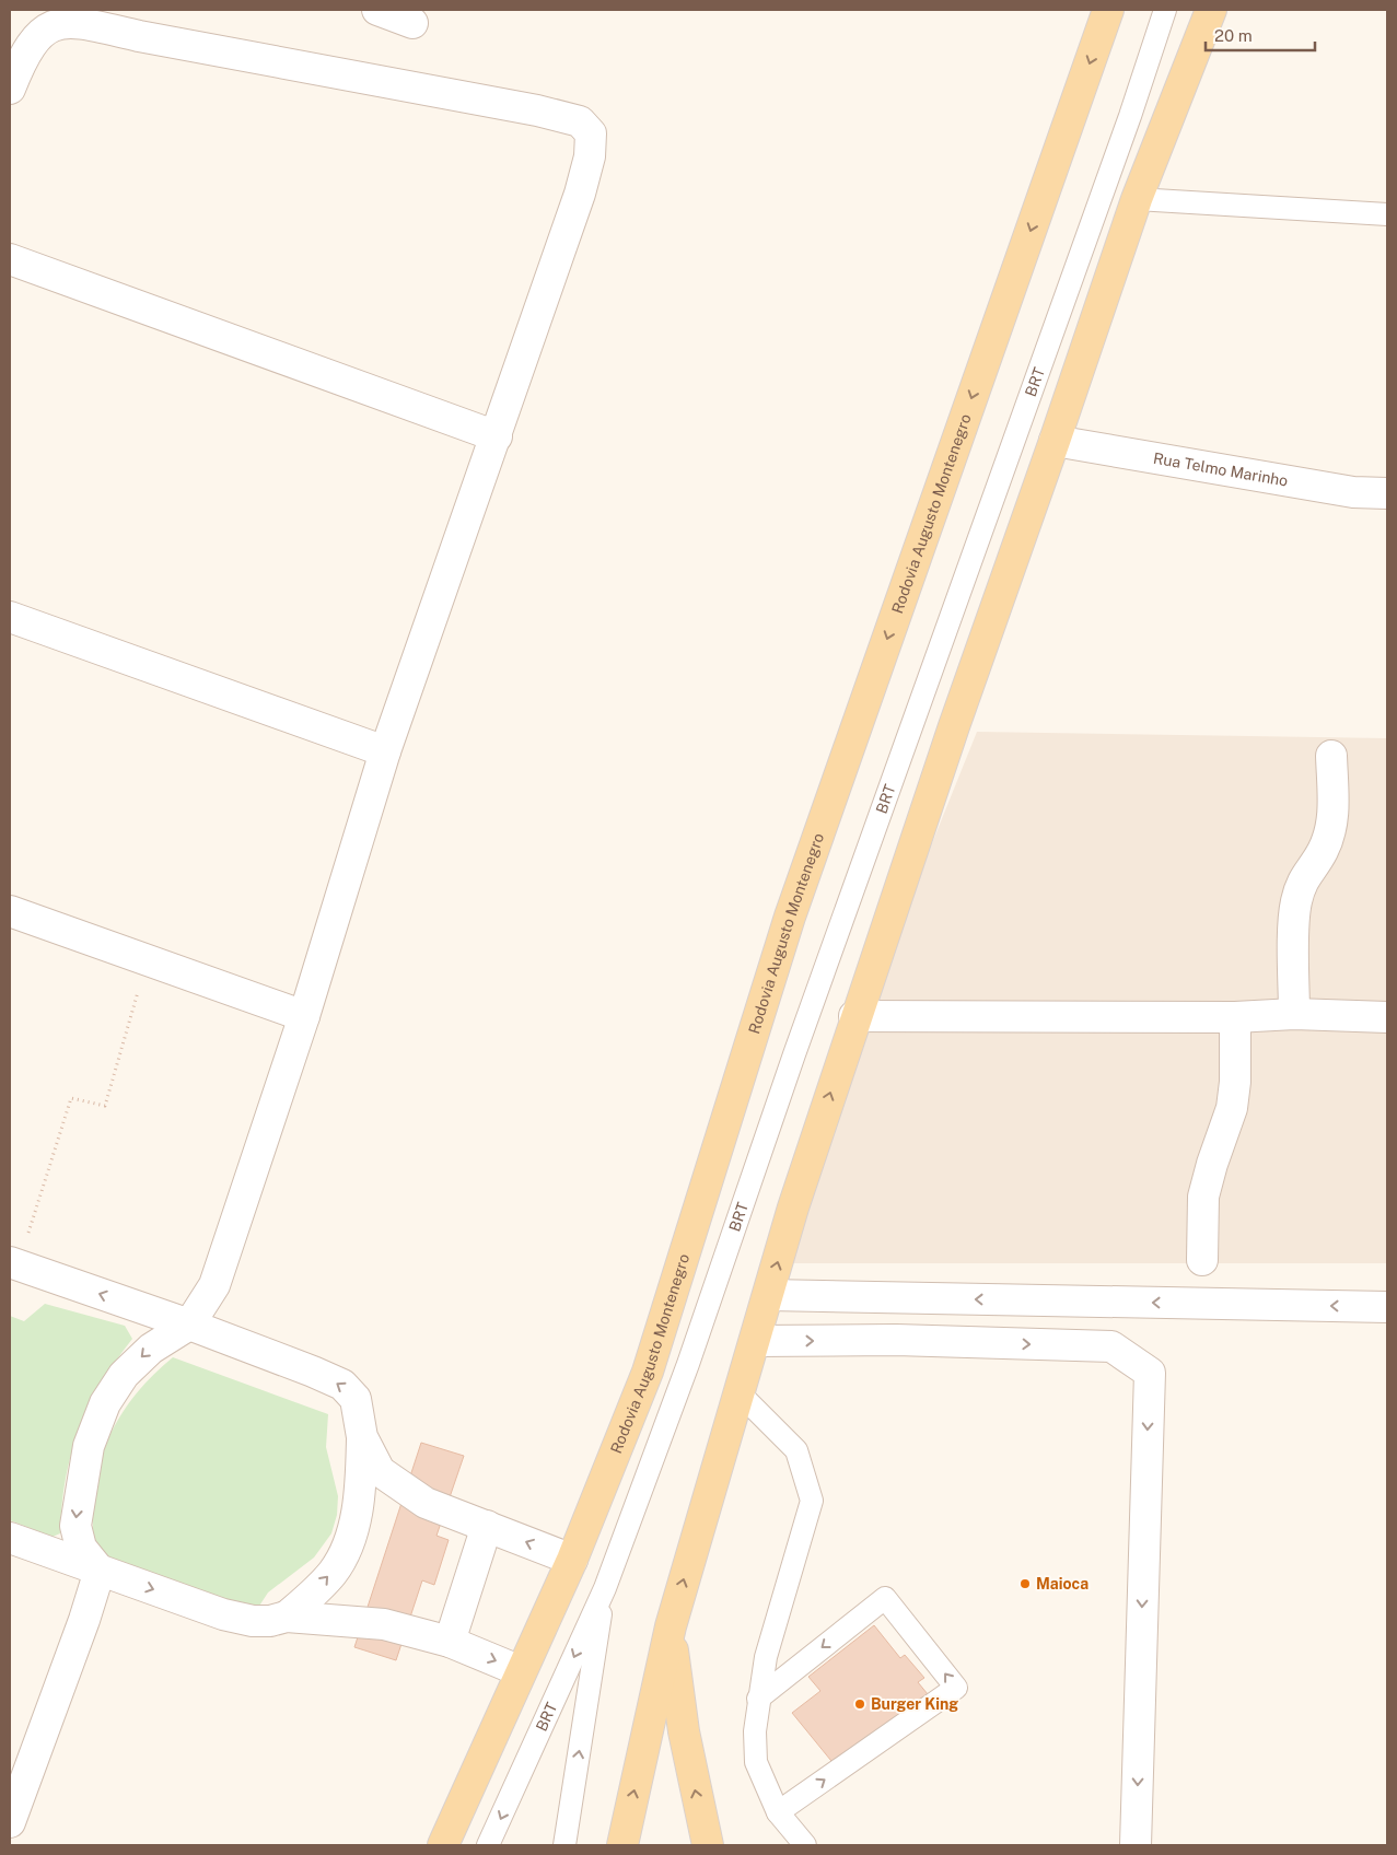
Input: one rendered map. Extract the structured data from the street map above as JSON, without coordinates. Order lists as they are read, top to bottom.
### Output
{
  "streets": {
    "main road": ["Rodovia Augusto Montenegro"],
    "street": ["Rua Telmo Marinho"],
    "lane": ["BRT"]
  },
  "places": ["Maioca", "Burger King"],
  "scale_bar": "20 m"
}
